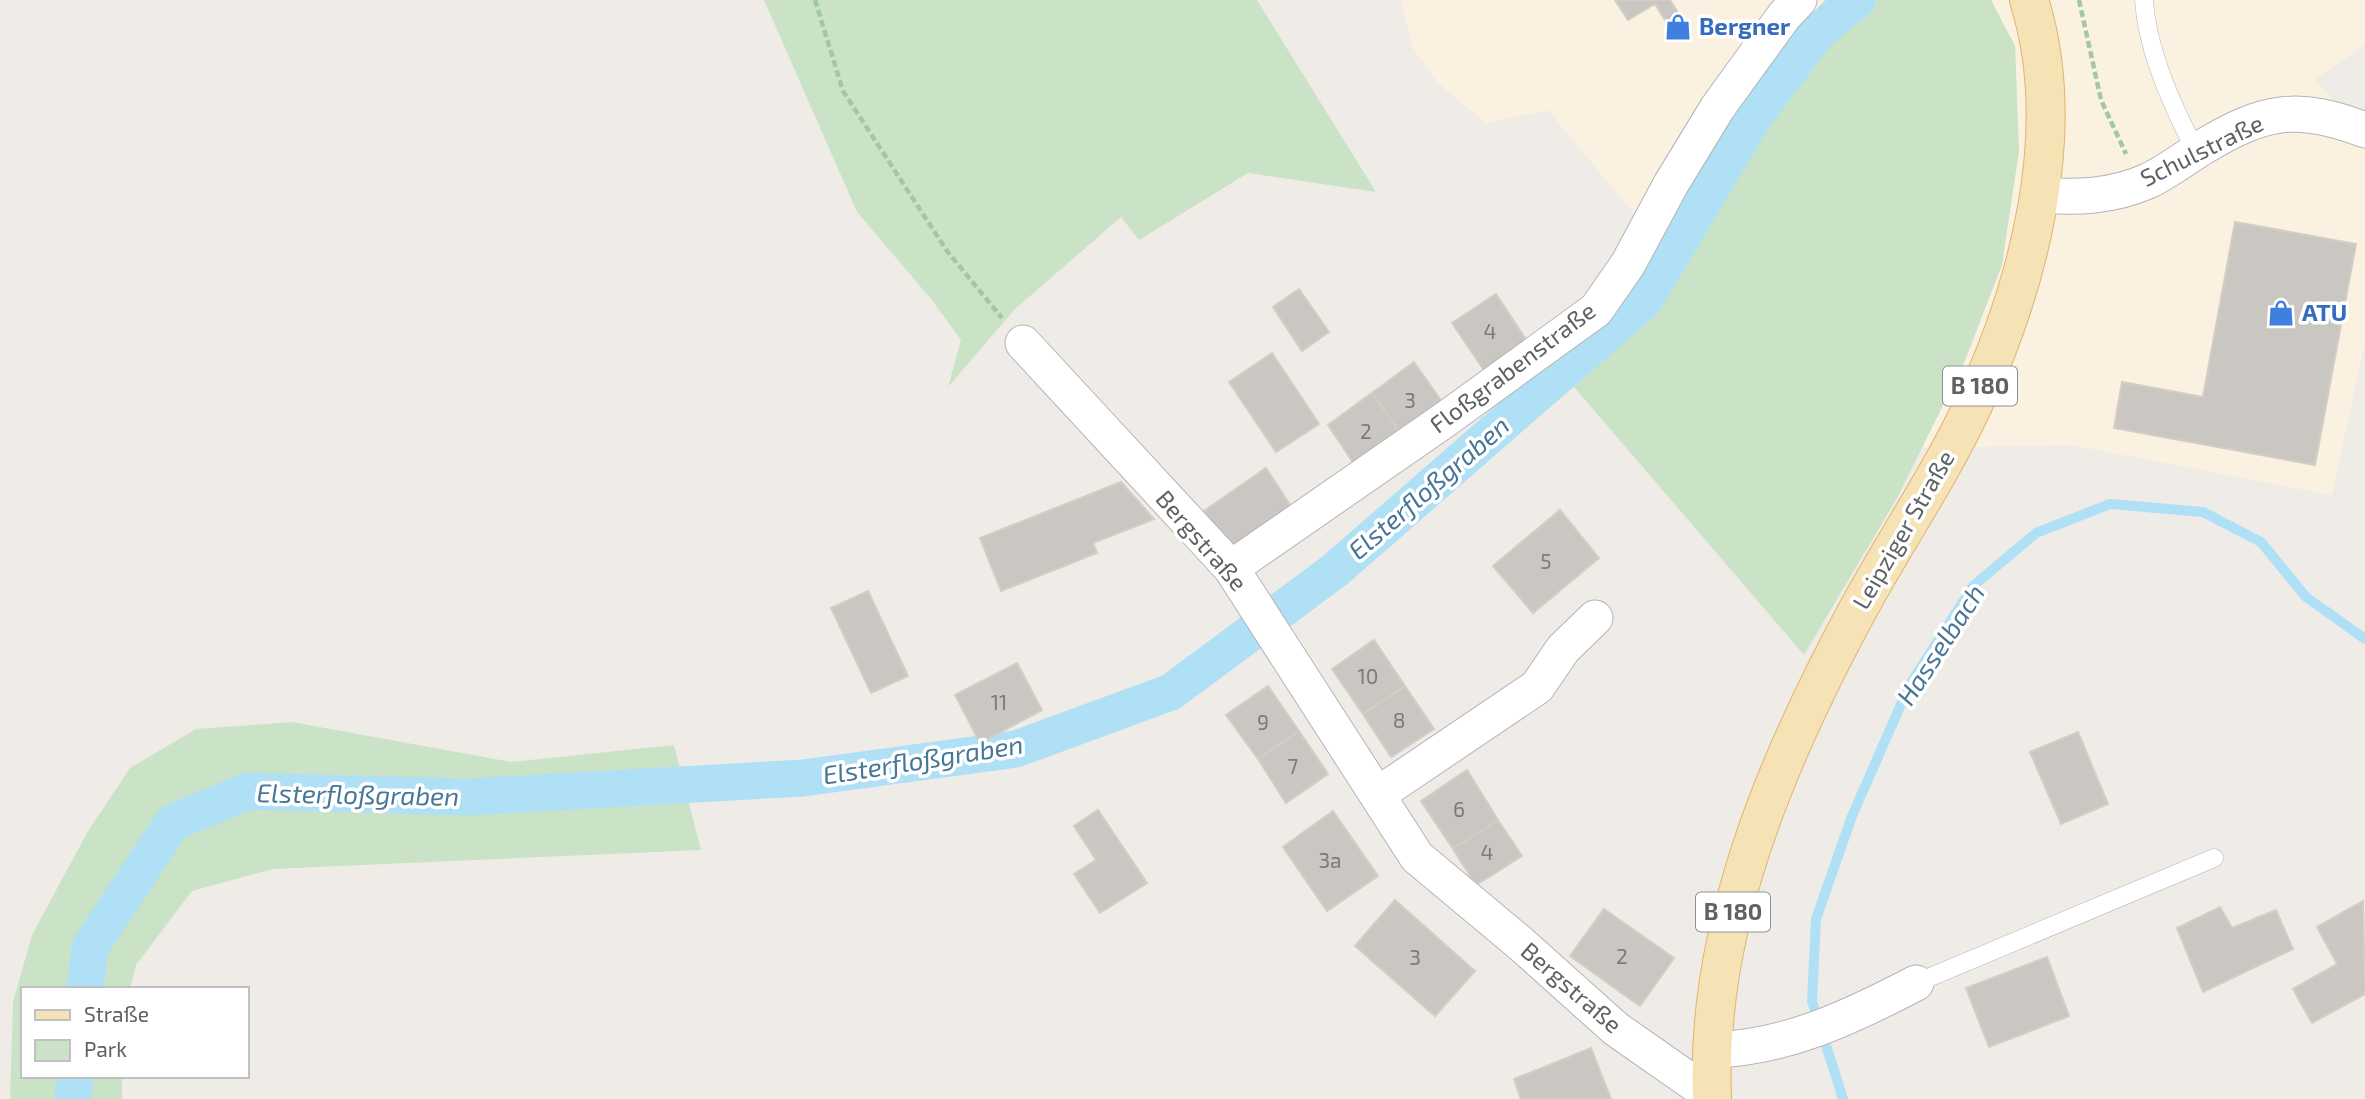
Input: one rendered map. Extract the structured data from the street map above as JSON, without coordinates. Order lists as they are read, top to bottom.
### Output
{
  "streets": {
    "main road": ["B 180", "Leipziger Straße"],
    "street": ["Schulstraße", "Floßgrabenstraße", "Bergstraße"]
  },
  "crossings": [
    ["Schulstraße", "Leipziger Straße"],
    ["Floßgrabenstraße", "Bergstraße"],
    ["Leipziger Straße", "Bergstraße"]
  ],
  "water": ["Elsterfloßgraben", "Hasselbach"],
  "places": {
    "shop": ["Bergner", "ATU"]
  },
  "house_numbers": [
    "4",
    "3",
    "2",
    "5",
    "10",
    "11",
    "8",
    "9",
    "7",
    "6",
    "4",
    "3a",
    "2",
    "3"
  ],
  "legend": ["Straße", "Park"]
}
